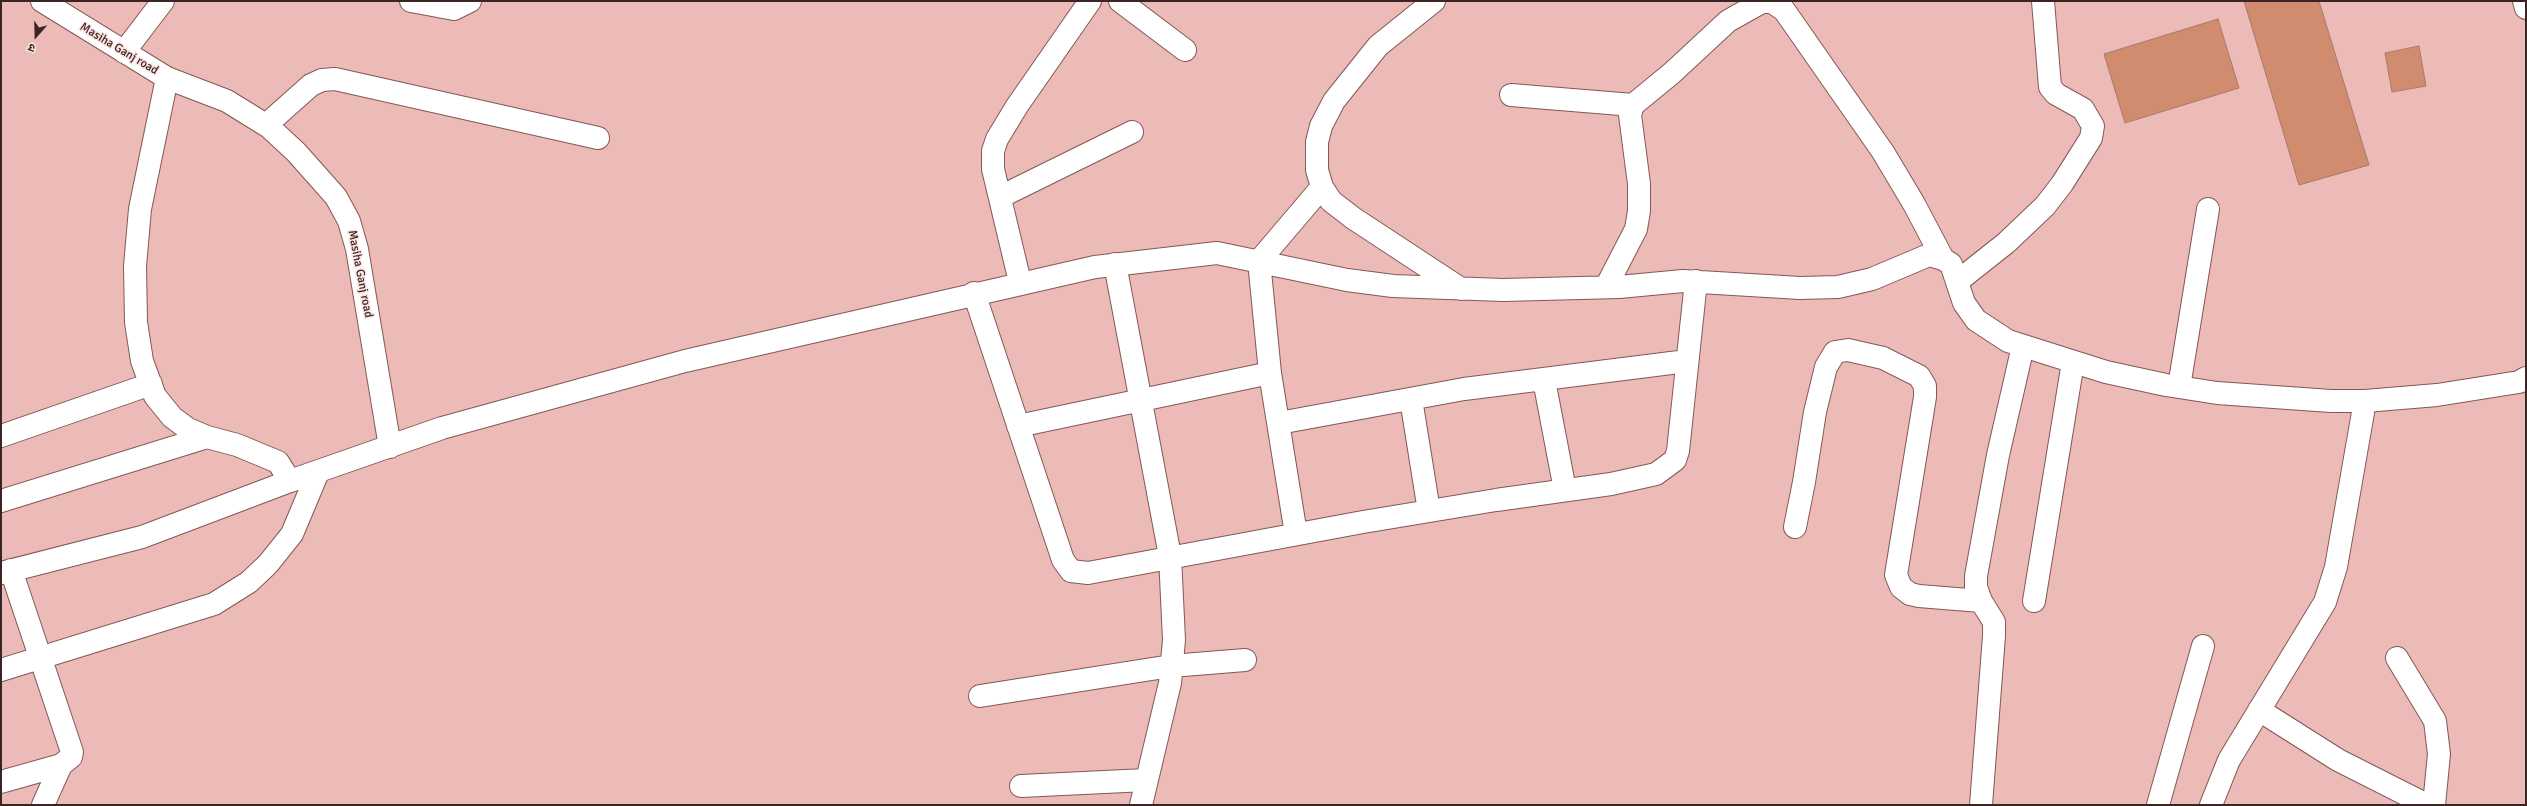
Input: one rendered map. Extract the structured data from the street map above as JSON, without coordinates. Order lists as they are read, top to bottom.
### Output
{
  "streets": {
    "street": ["Masiha Ganj road"]
  },
  "north": "bottom"
}
